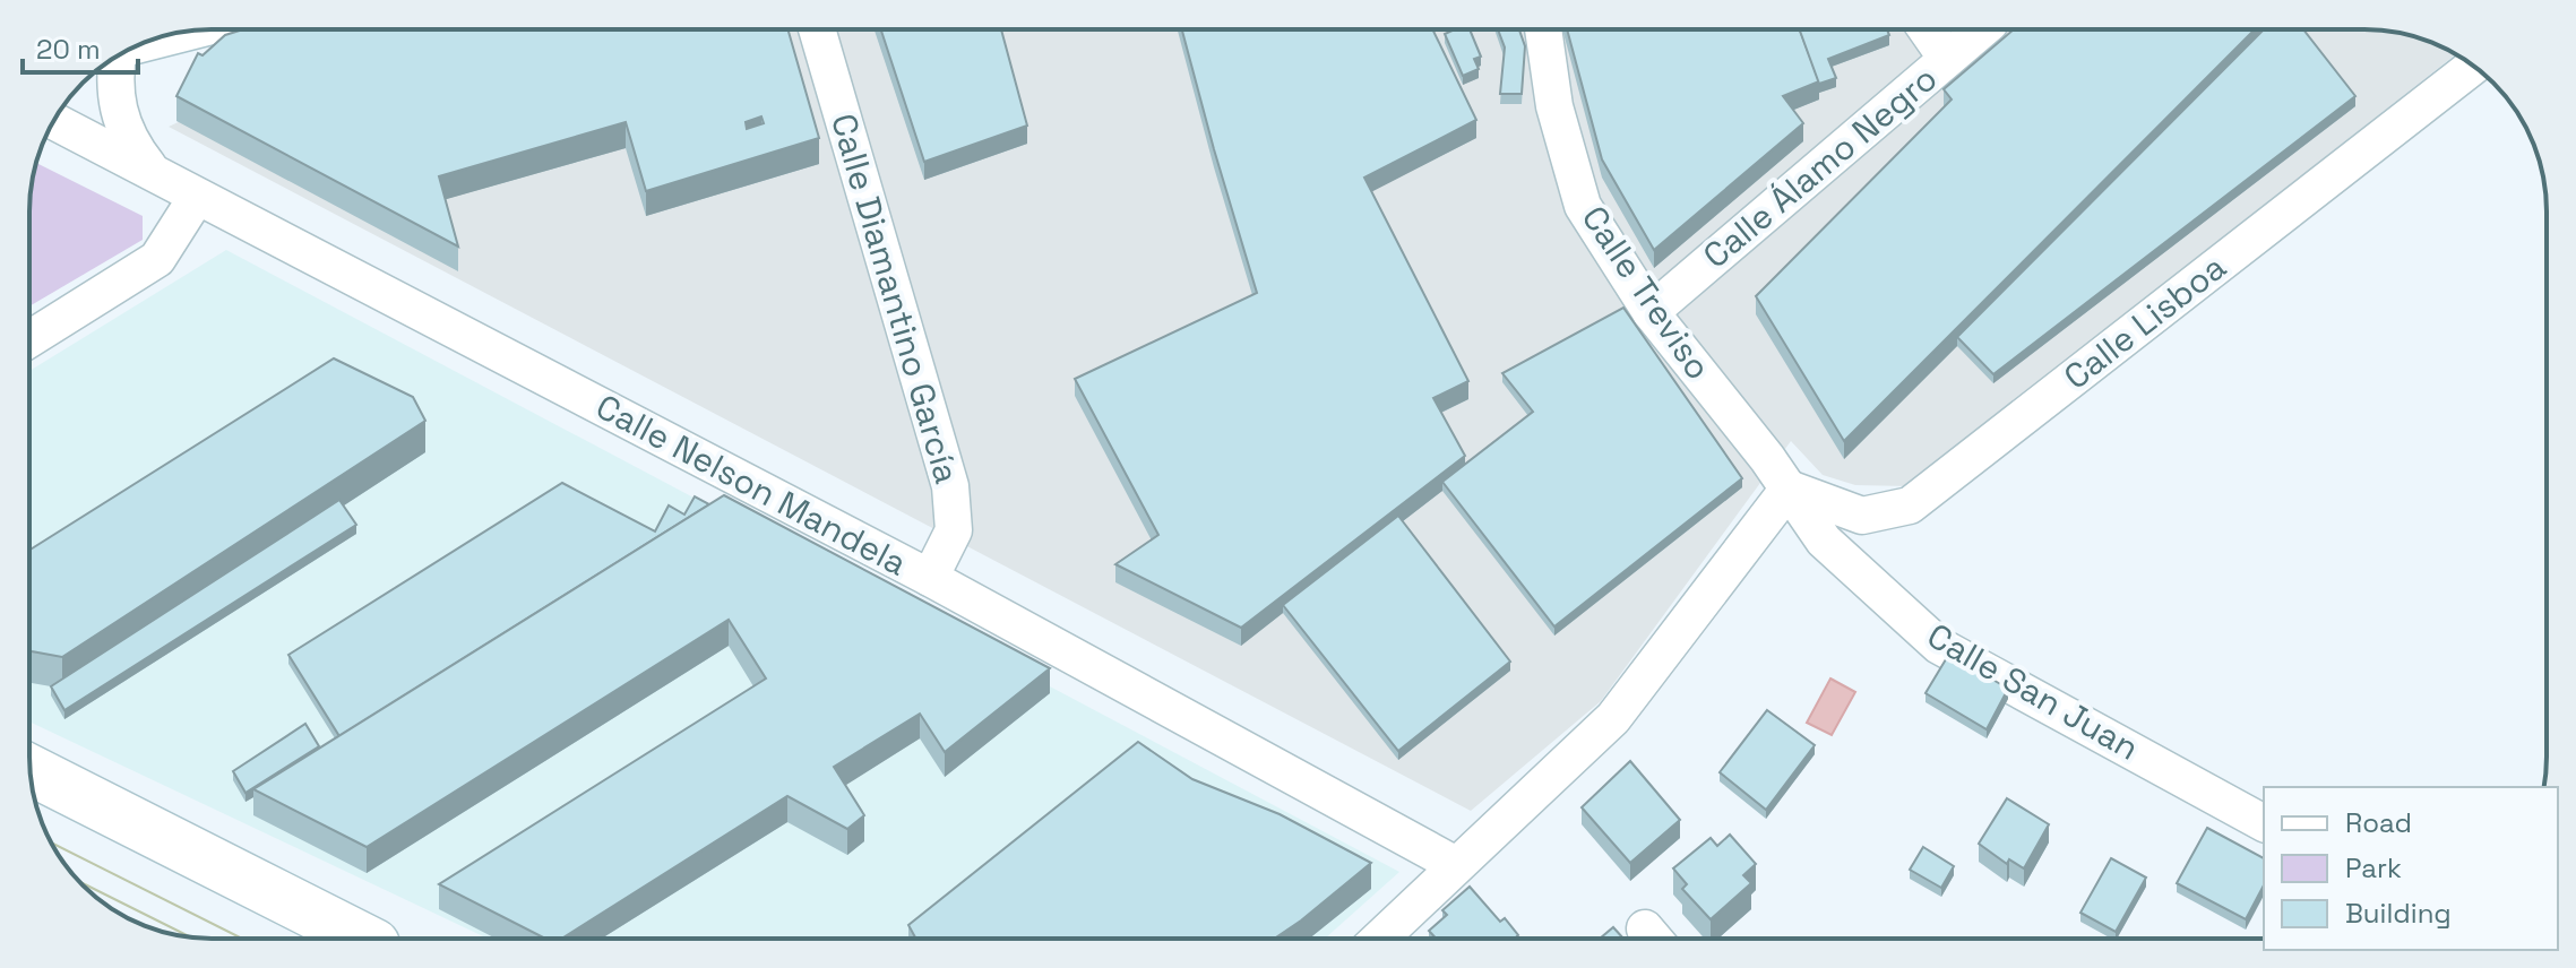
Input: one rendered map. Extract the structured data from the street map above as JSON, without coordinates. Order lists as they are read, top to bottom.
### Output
{
  "streets": {
    "street": [
      "Calle Álamo Negro",
      "Calle Treviso",
      "Calle Diamantino García",
      "Calle Lisboa",
      "Calle Nelson Mandela",
      "Calle San Juan"
    ]
  },
  "crossings": [
    ["Calle Álamo Negro", "Calle Treviso"],
    ["Calle Treviso", "Calle Lisboa"],
    ["Calle Treviso", "Calle San Juan"],
    ["Calle Diamantino García", "Calle Nelson Mandela"],
    ["Calle Lisboa", "Calle San Juan"]
  ],
  "legend": ["Road", "Park", "Building"],
  "scale_bar": "20 m"
}
